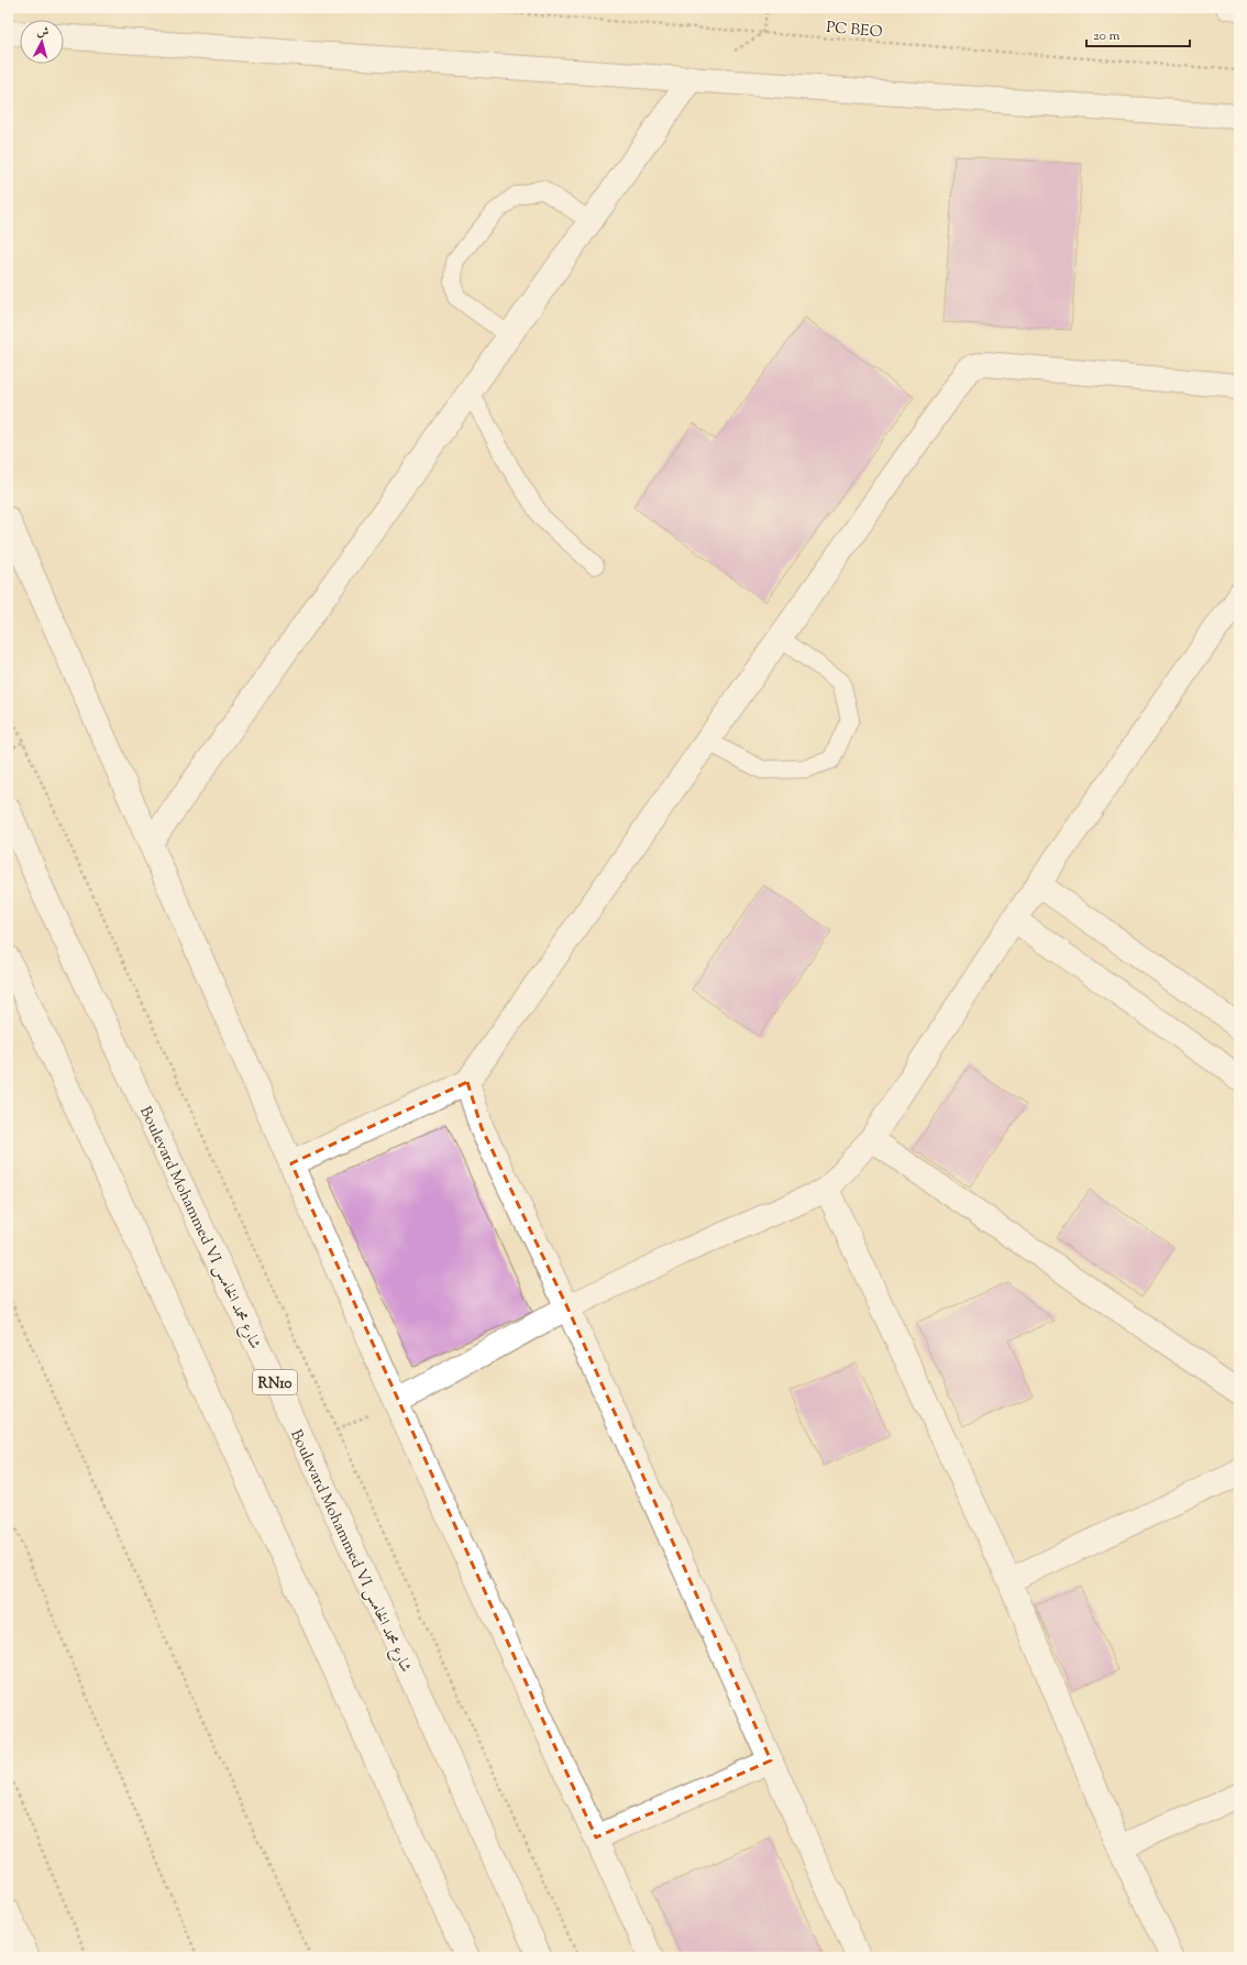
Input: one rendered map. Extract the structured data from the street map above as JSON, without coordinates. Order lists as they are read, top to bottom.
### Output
{
  "streets": {
    "street": ["Boulevard Mohammed VI شارع محمد الخامس", "RN10"],
    "path": ["PC BEO"]
  },
  "scale_bar": "20 m",
  "north": "top"
}
